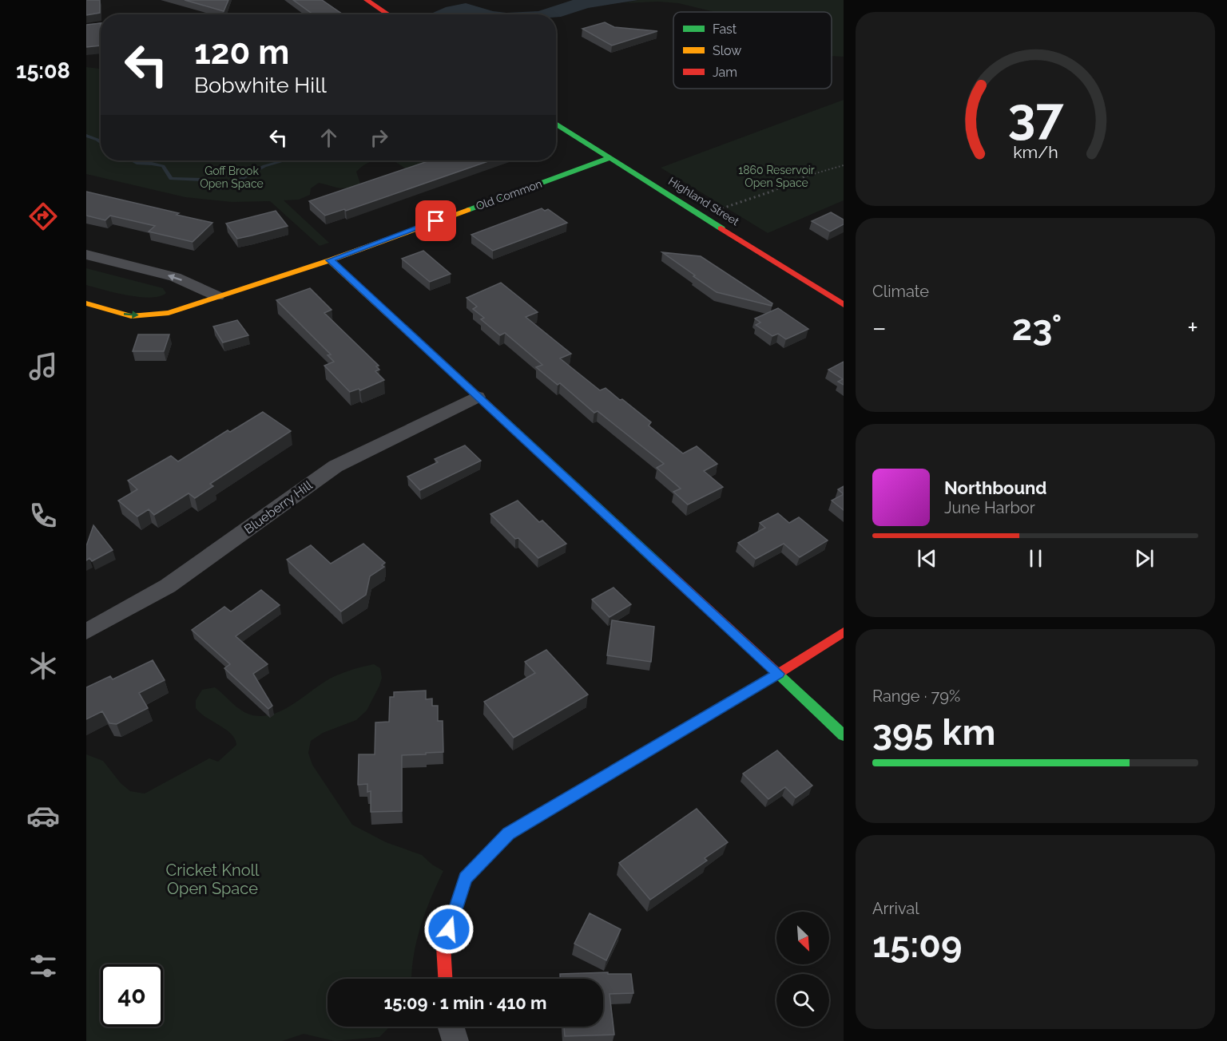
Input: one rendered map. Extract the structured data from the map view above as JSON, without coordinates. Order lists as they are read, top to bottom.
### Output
{
  "streets": {
    "street": ["Old Common", "Highland Street", "Blueberry Hill"]
  },
  "crossings": [
    ["Old Common", "Highland Street"]
  ],
  "parks": ["1860 Reservoir Open Space", "Goff Brook Open Space", "Cricket Knoll Open Space"],
  "legend": ["Fast", "Slow", "Jam"],
  "north": "bottom right",
  "page": {
    "tabs": "15:08",
    "turn": ["120 m", "Bobwhite Hill"],
    "tile": [
      "Climate",
      ["Range · 79%", "395 km"],
      ["Arrival", "15:09"]
    ],
    "heat": ["−", "23°", "+"],
    "song": ["Northbound", "June Harbor"],
    "limit": "40",
    "trip": "15:09 · 1 min · 410 m",
    "gauge": ["37", "km/h"]
  }
}
